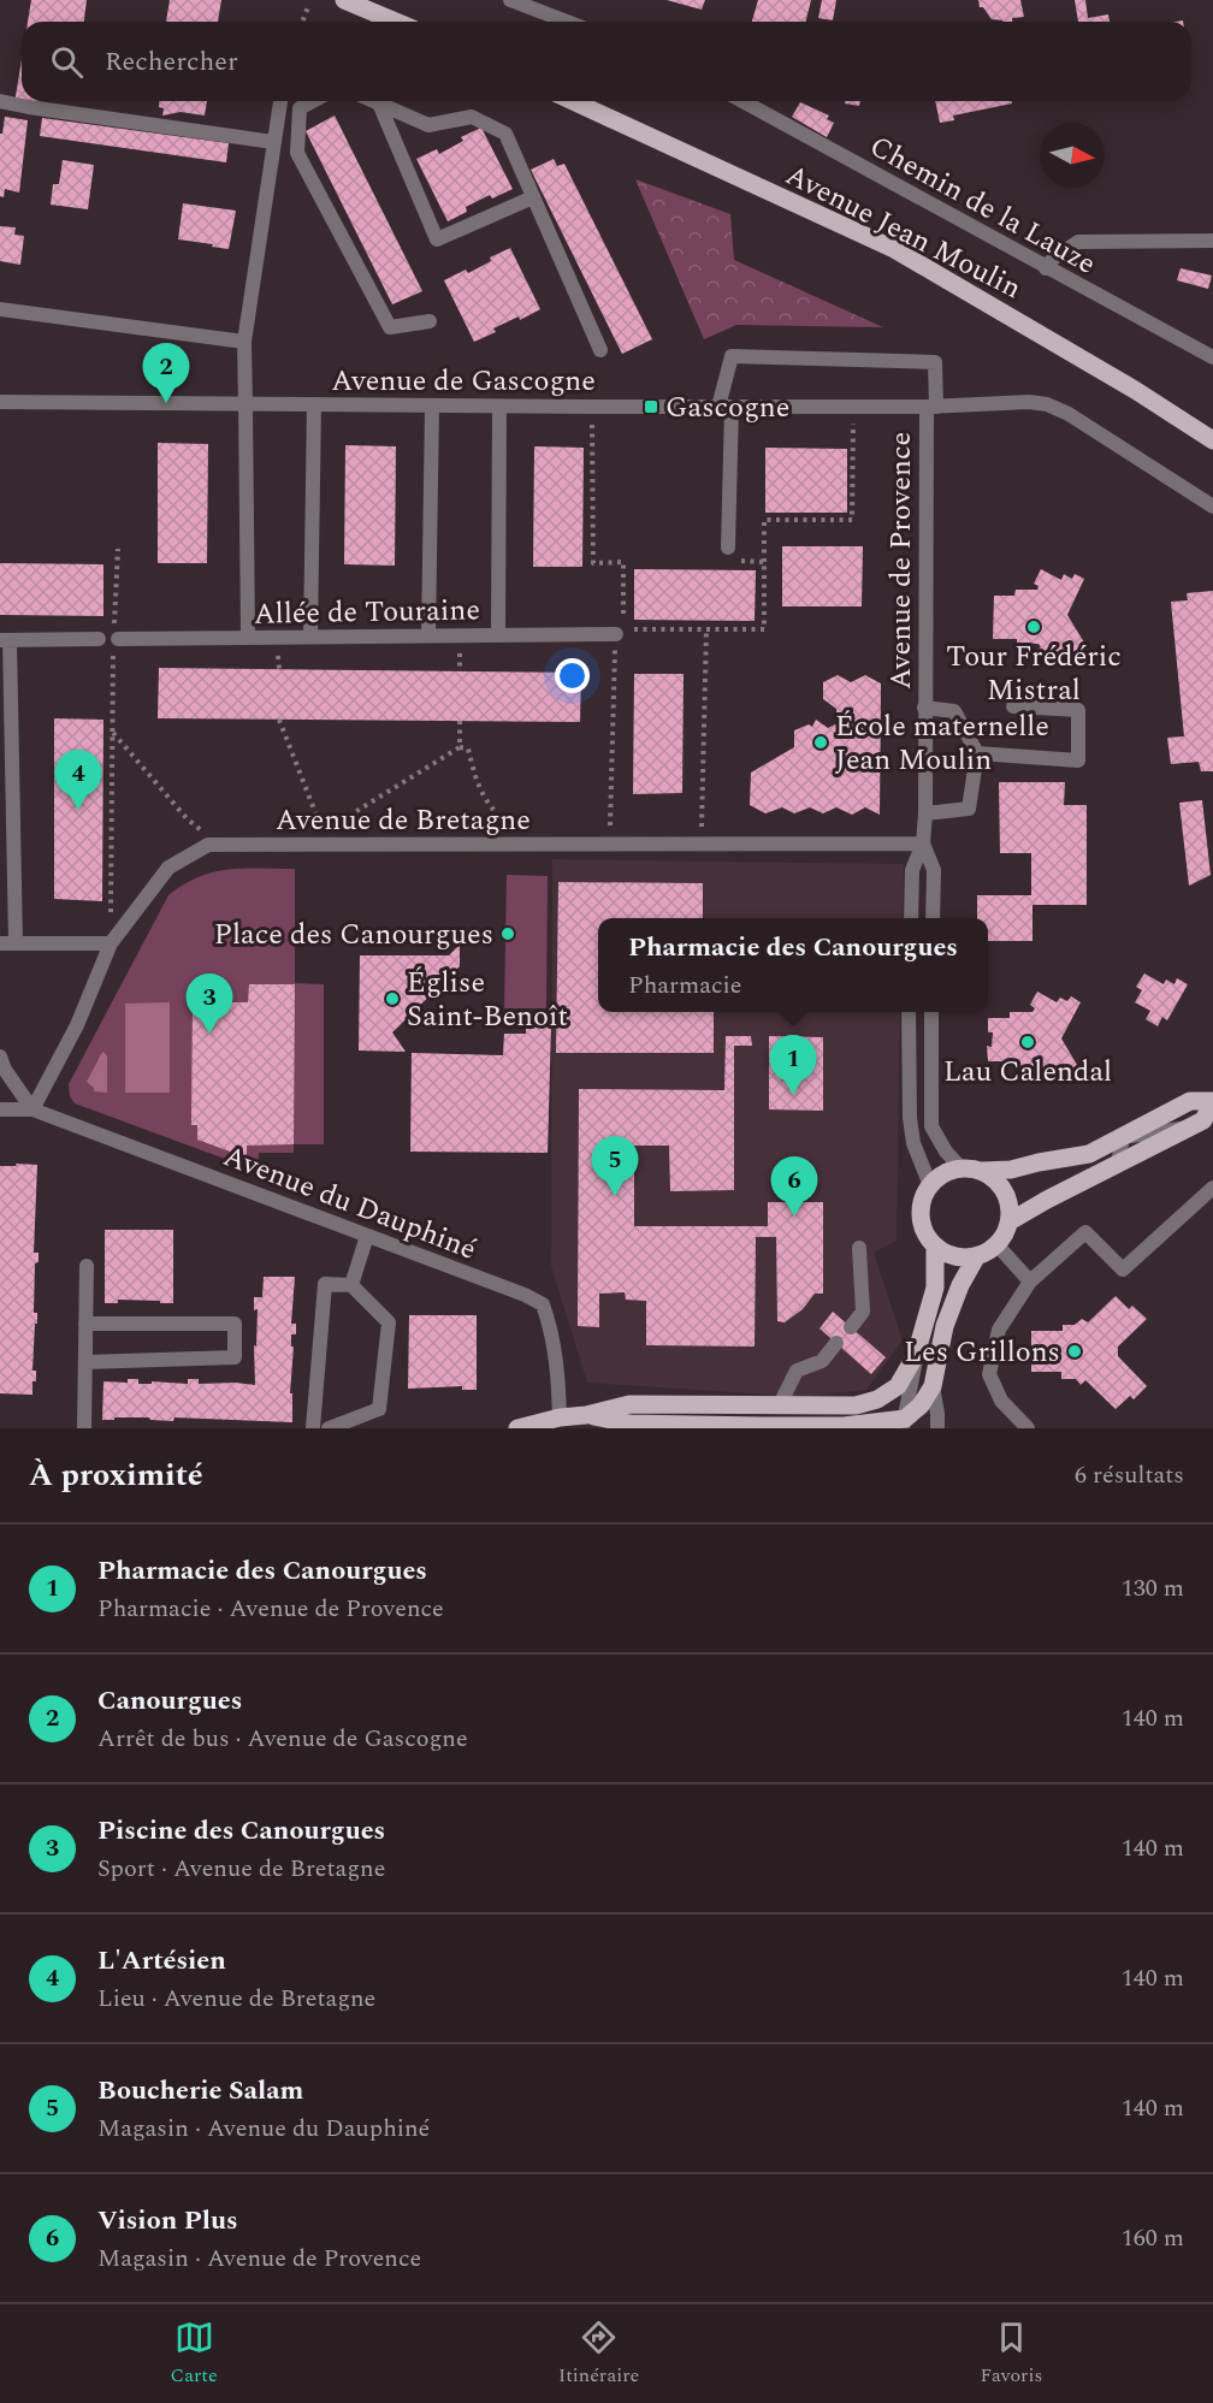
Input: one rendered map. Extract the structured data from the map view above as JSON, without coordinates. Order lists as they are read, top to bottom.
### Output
{
  "streets": {
    "main road": ["Avenue Jean Moulin"],
    "street": [
      "Chemin de la Lauze",
      "Avenue de Gascogne",
      "Avenue de Provence",
      "Allée de Touraine",
      "Avenue de Bretagne",
      "Avenue du Dauphiné"
    ]
  },
  "crossings": [
    ["Avenue de Gascogne", "Avenue de Provence"],
    ["Avenue de Provence", "Avenue de Bretagne"],
    ["Avenue de Bretagne", "Avenue du Dauphiné"]
  ],
  "places": {
    "transit": ["Gascogne"],
    "other": [
      "Tour Frédéric Mistral",
      "École maternelle Jean Moulin",
      "Place des Canourgues",
      "Église Saint-Benoît",
      "Lau Calendal",
      "Les Grillons"
    ]
  },
  "north": "right",
  "page": {
    "search": "Rechercher",
    "pins": [
      "2",
      "4",
      "3",
      "1",
      "5",
      "6"
    ],
    "popup": ["Pharmacie des Canourgues", "Pharmacie"],
    "heading": ["À proximité", "6 résultats"],
    "list": [
      {
        "mark": "1",
        "name": "Pharmacie des Canourgues",
        "note": "Pharmacie · Avenue de Provence",
        "value": "130 m"
      },
      {
        "mark": "2",
        "name": "Canourgues",
        "note": "Arrêt de bus · Avenue de Gascogne",
        "value": "140 m"
      },
      {
        "mark": "3",
        "name": "Piscine des Canourgues",
        "note": "Sport · Avenue de Bretagne",
        "value": "140 m"
      },
      {
        "mark": "4",
        "name": "L'Artésien",
        "note": "Lieu · Avenue de Bretagne",
        "value": "140 m"
      },
      {
        "mark": "5",
        "name": "Boucherie Salam",
        "note": "Magasin · Avenue du Dauphiné",
        "value": "140 m"
      },
      {
        "mark": "6",
        "name": "Vision Plus",
        "note": "Magasin · Avenue de Provence",
        "value": "160 m"
      }
    ],
    "nav": ["Carte", "Itinéraire", "Favoris"]
  }
}
